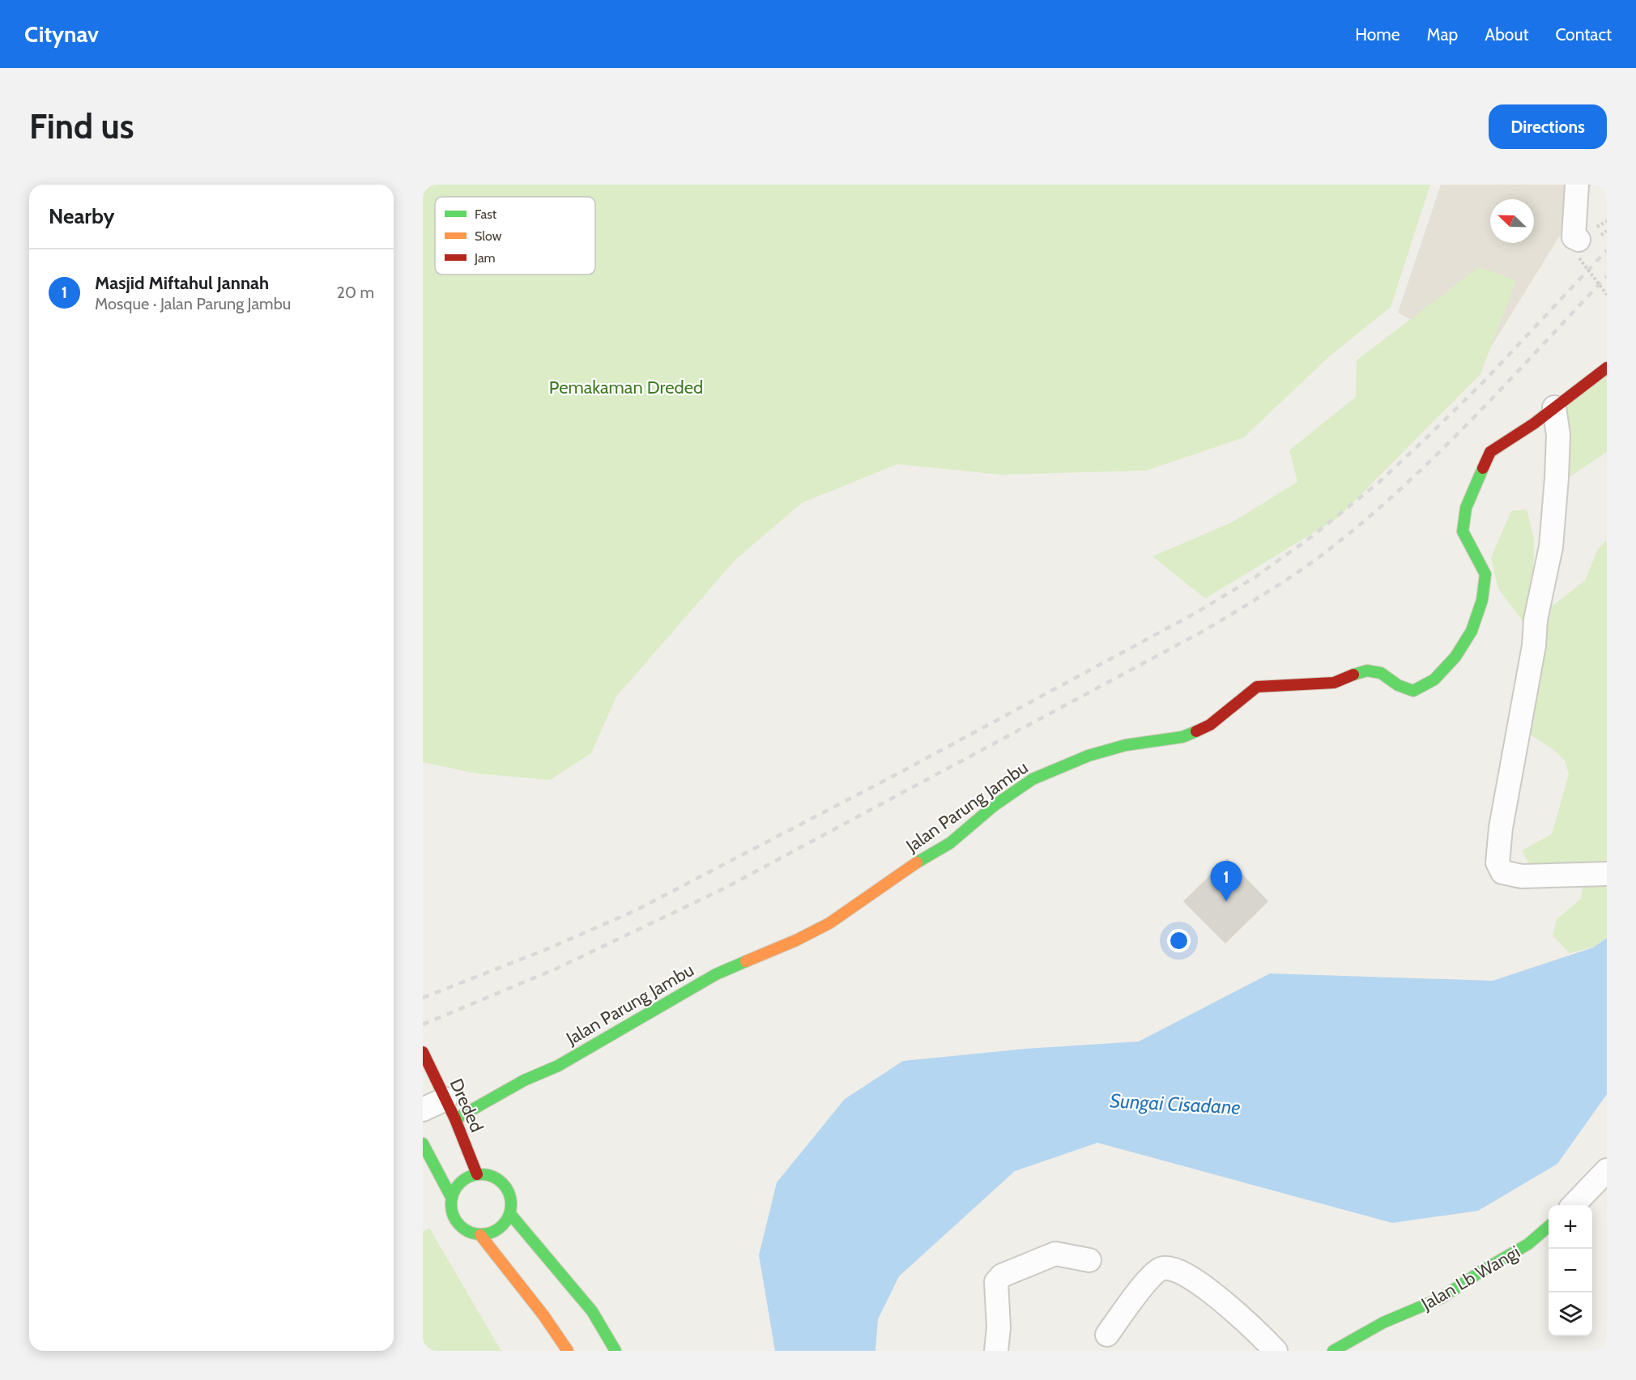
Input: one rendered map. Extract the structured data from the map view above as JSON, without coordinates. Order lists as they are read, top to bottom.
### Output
{
  "streets": {
    "street": ["Jalan Parung Jambu", "Dreded", "Jalan Lb Wangi"]
  },
  "crossings": [
    ["Jalan Parung Jambu", "Dreded"]
  ],
  "water": ["Sungai Cisadane"],
  "parks": ["Pemakaman Dreded"],
  "legend": ["Fast", "Slow", "Jam"],
  "north": "top left",
  "page": {
    "header": "Citynav",
    "nav": [
      "Home",
      "Map",
      "About",
      "Contact"
    ],
    "buttons": "Directions",
    "title": "Find us",
    "heading": "Nearby",
    "list": [
      {
        "mark": "1",
        "name": "Masjid Miftahul Jannah",
        "note": "Mosque · Jalan Parung Jambu",
        "value": "20 m"
      }
    ],
    "pins": "1",
    "map_buttons": ["+", "−"]
  }
}
